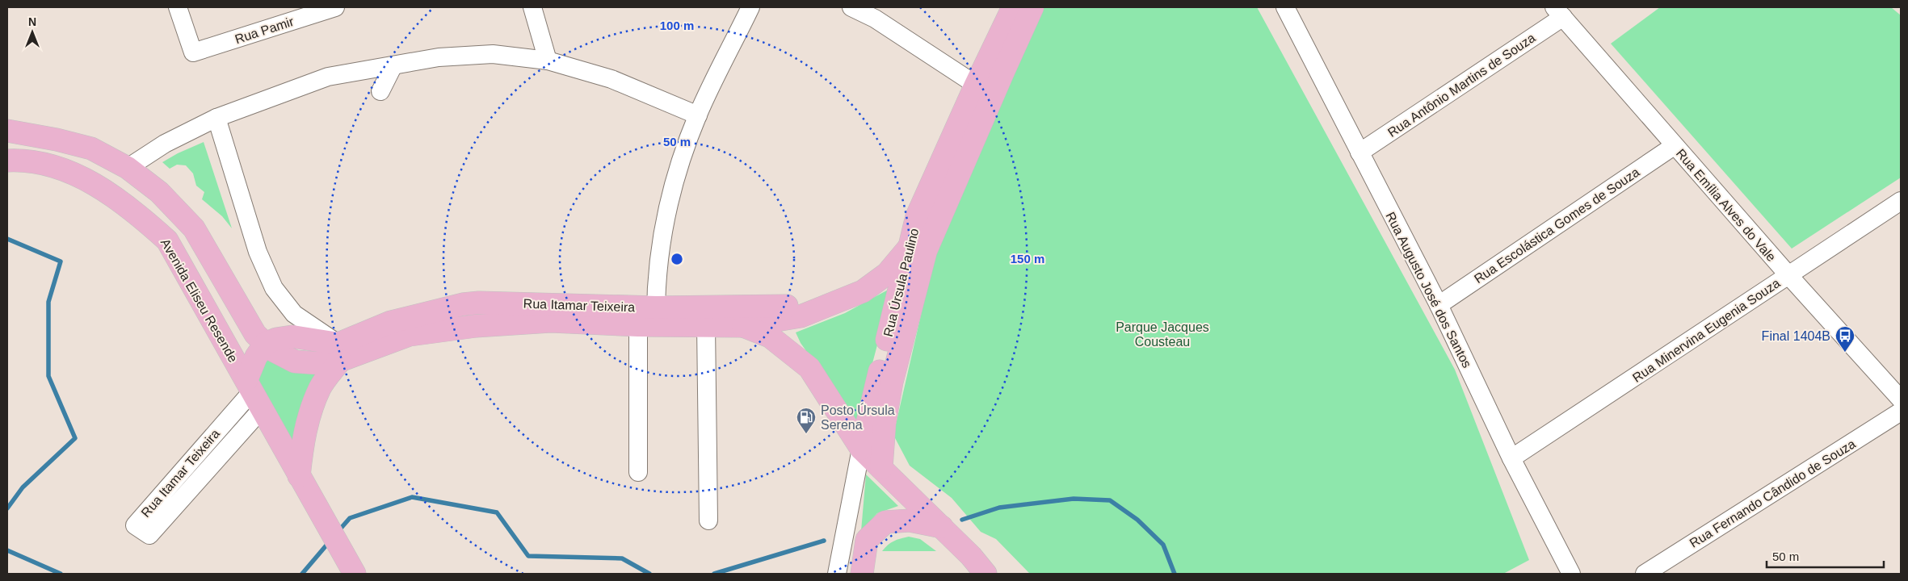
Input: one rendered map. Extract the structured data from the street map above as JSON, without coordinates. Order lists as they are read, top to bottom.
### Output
{
  "streets": {
    "main road": ["Rua Úrsula Paulino", "Avenida Eliseu Resende", "Rua Itamar Teixeira"],
    "street": [
      "Rua Pamir",
      "Rua Antônio Martins de Souza",
      "Rua Emília Alves do Vale",
      "Rua Escolástica Gomes de Souza",
      "Rua Augusto José dos Santos",
      "Rua Minervina Eugenia Souza",
      "Rua Fernando Cândido de Souza"
    ]
  },
  "crossings": [
    ["Rua Antônio Martins de Souza", "Rua Emília Alves do Vale"],
    ["Rua Antônio Martins de Souza", "Rua Augusto José dos Santos"],
    ["Rua Emília Alves do Vale", "Rua Escolástica Gomes de Souza"],
    ["Rua Emília Alves do Vale", "Rua Minervina Eugenia Souza"],
    ["Rua Escolástica Gomes de Souza", "Rua Augusto José dos Santos"],
    ["Rua Úrsula Paulino", "Rua Itamar Teixeira"],
    ["Rua Augusto José dos Santos", "Rua Minervina Eugenia Souza"],
    ["Avenida Eliseu Resende", "Rua Itamar Teixeira"]
  ],
  "parks": ["Parque Jacques Cousteau"],
  "places": {
    "bus stop": ["Final 1404B"],
    "fuel station": ["Posto Úrsula Serena"]
  },
  "scale_bar": "50 m",
  "north": "top",
  "rings": ["100 m", "50 m", "150 m"]
}
